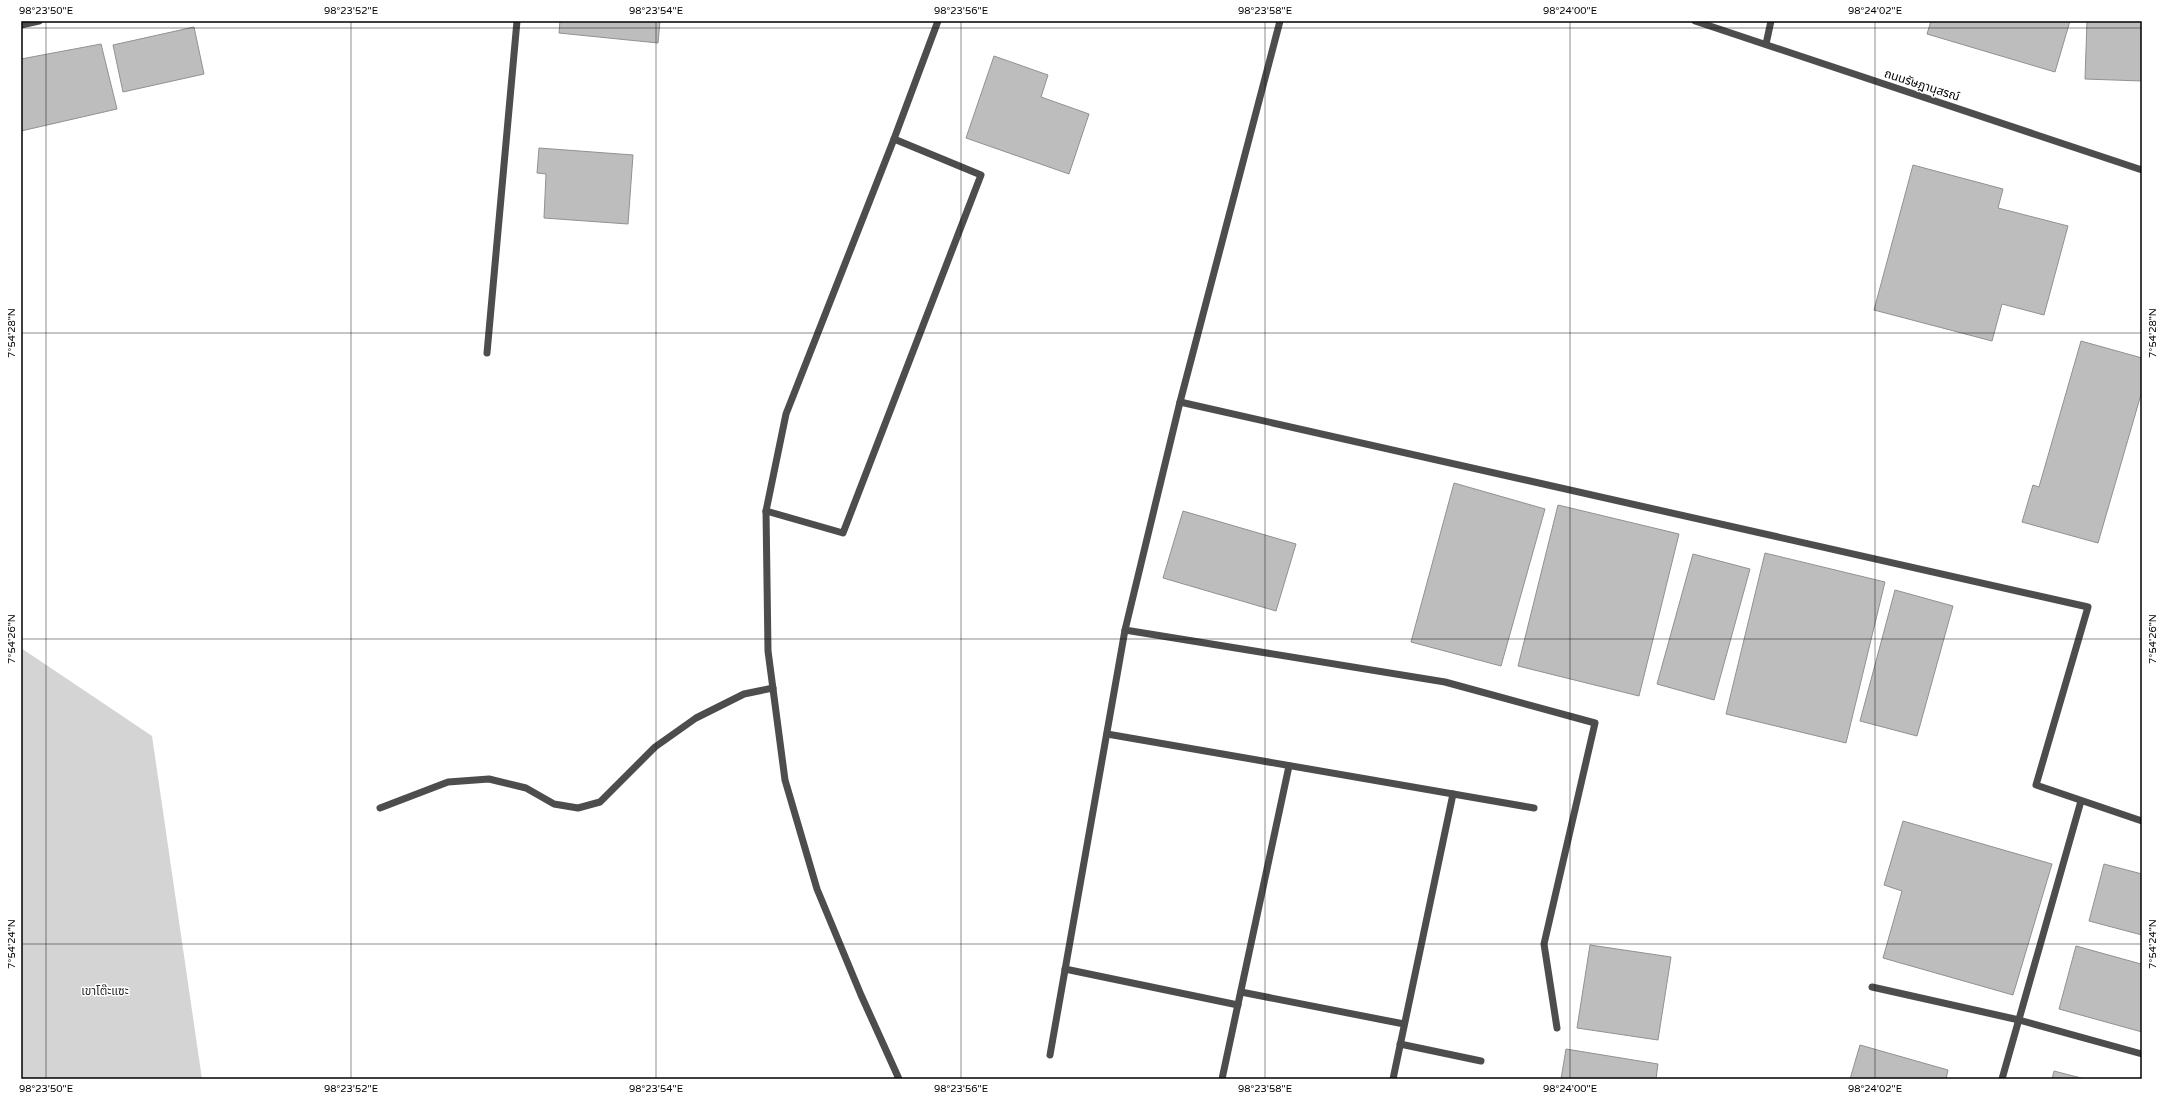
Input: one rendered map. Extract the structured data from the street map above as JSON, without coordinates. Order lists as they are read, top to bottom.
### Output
{
  "streets": {
    "street": ["ถนนรัษฎานุสรณ์"]
  },
  "parks": ["เขาโต๊ะแซะ"],
  "coordinates": [
    "98°23'50\"E",
    "98°23'52\"E",
    "98°23'54\"E",
    "98°23'56\"E",
    "98°23'58\"E",
    "98°24'00\"E",
    "98°24'02\"E",
    "7°54'28\"N",
    "7°54'26\"N",
    "7°54'24\"N"
  ]
}
